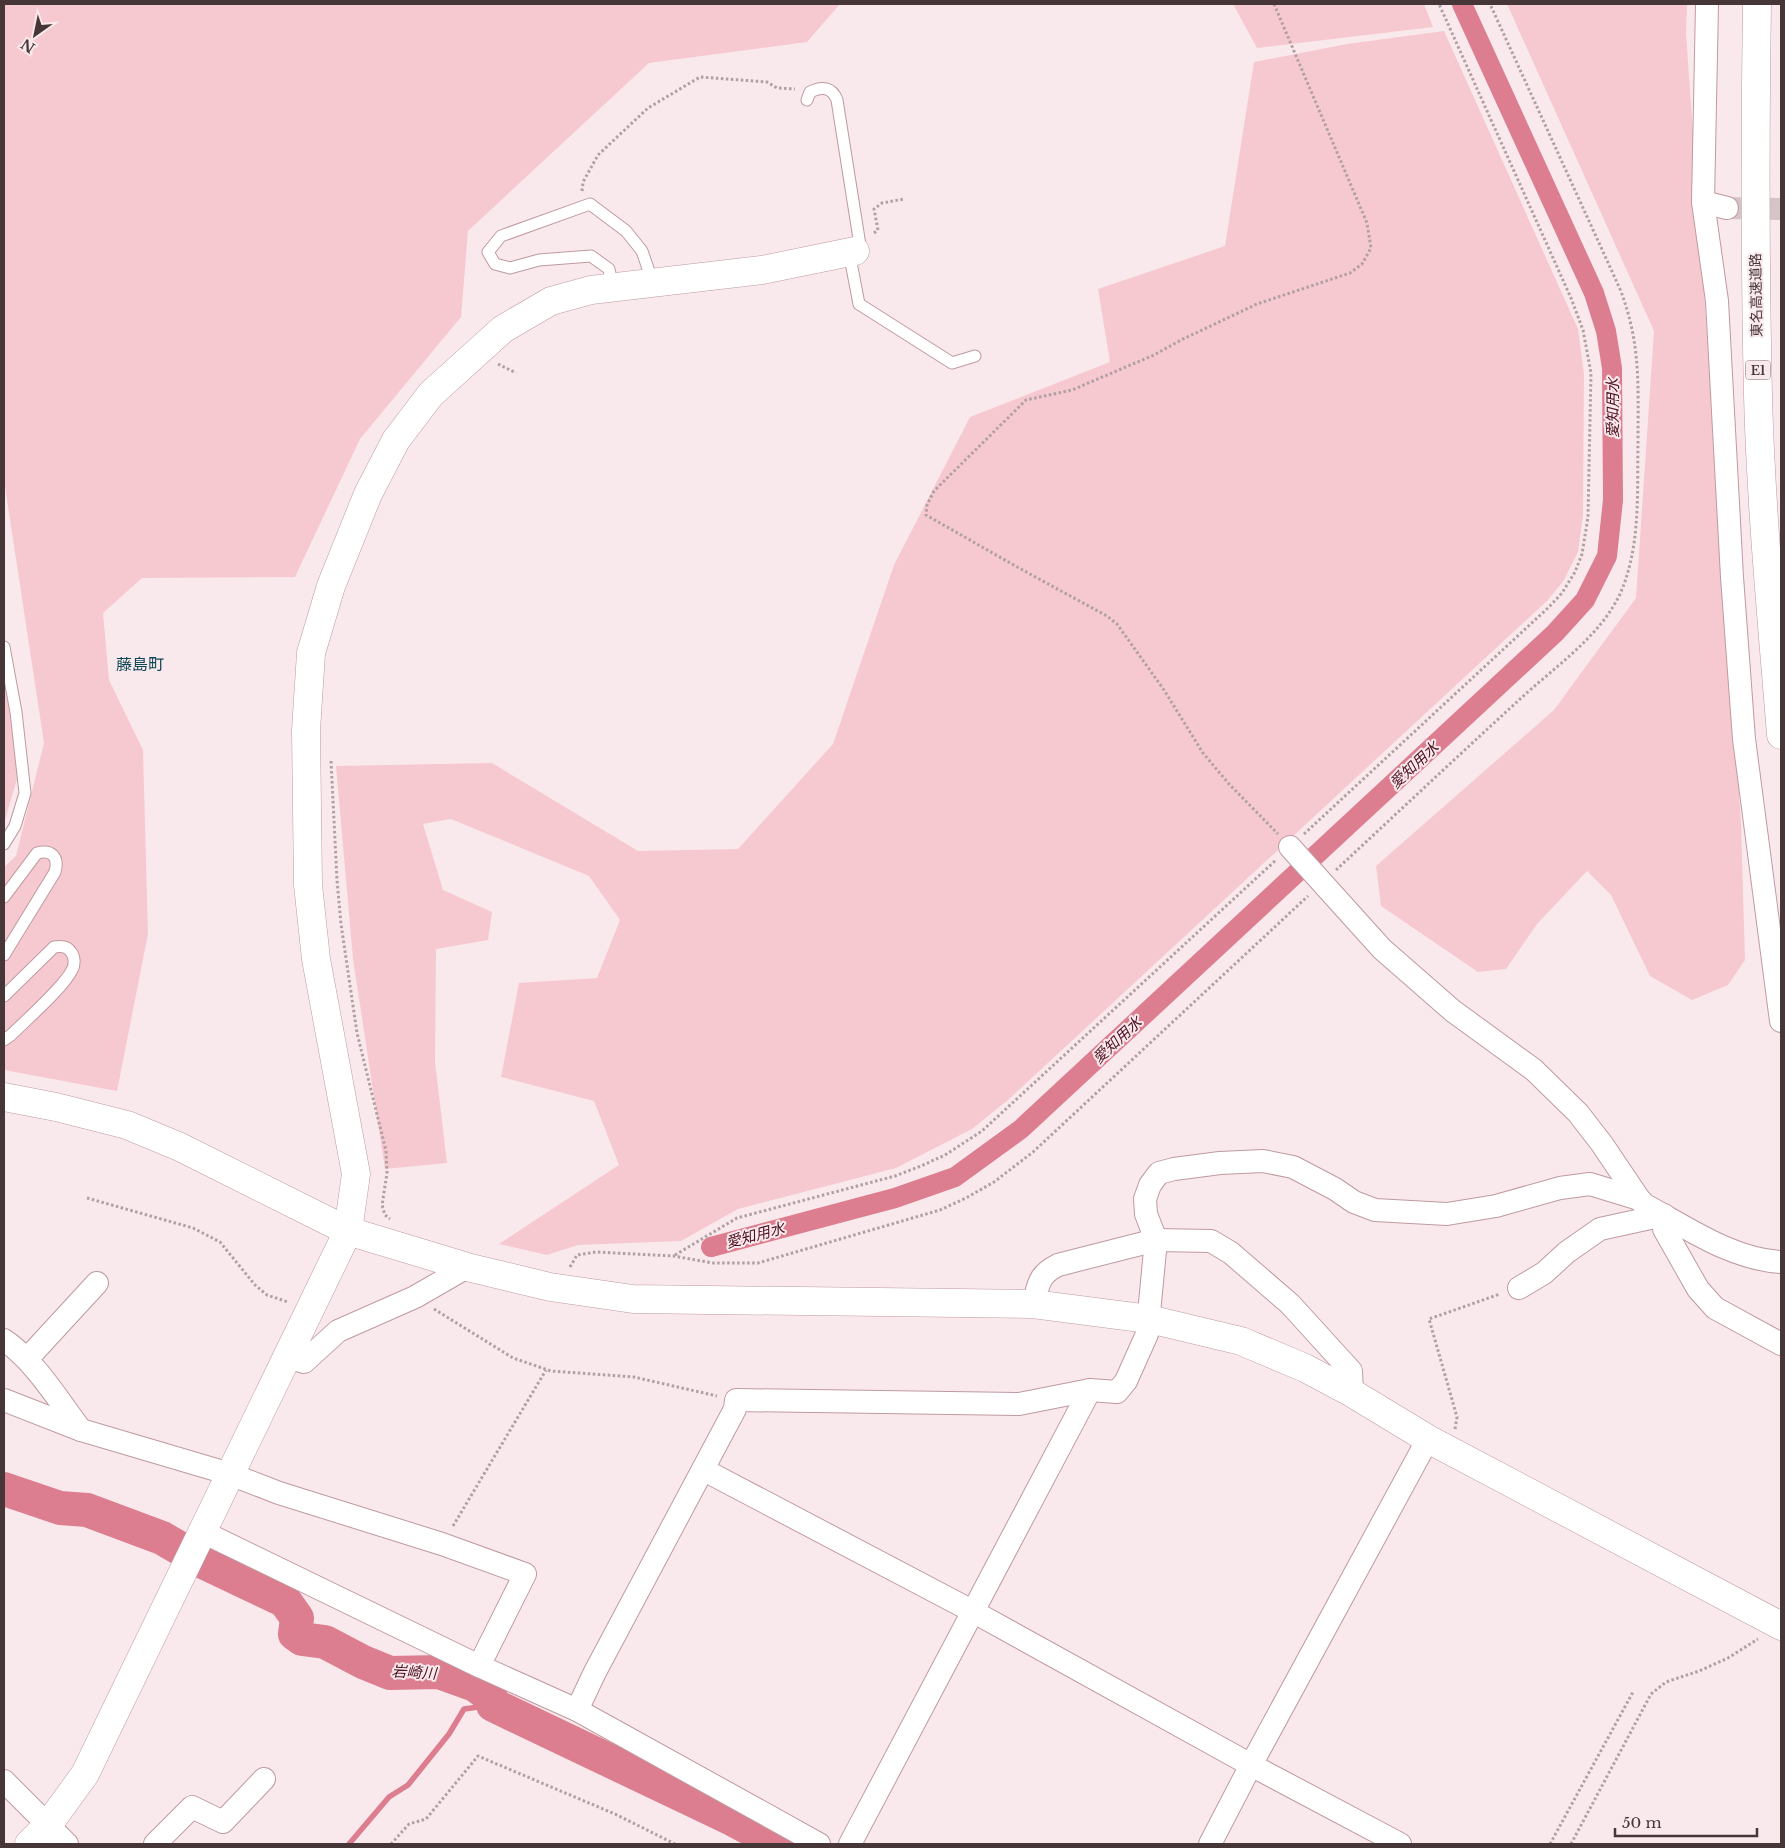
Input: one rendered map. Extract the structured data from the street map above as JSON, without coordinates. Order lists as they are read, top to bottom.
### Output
{
  "streets": {
    "main road": ["東名高速道路", "E1"]
  },
  "districts": ["藤島町"],
  "water": ["愛知用水", "岩崎川"],
  "scale_bar": "50 m",
  "north": "bottom left"
}
